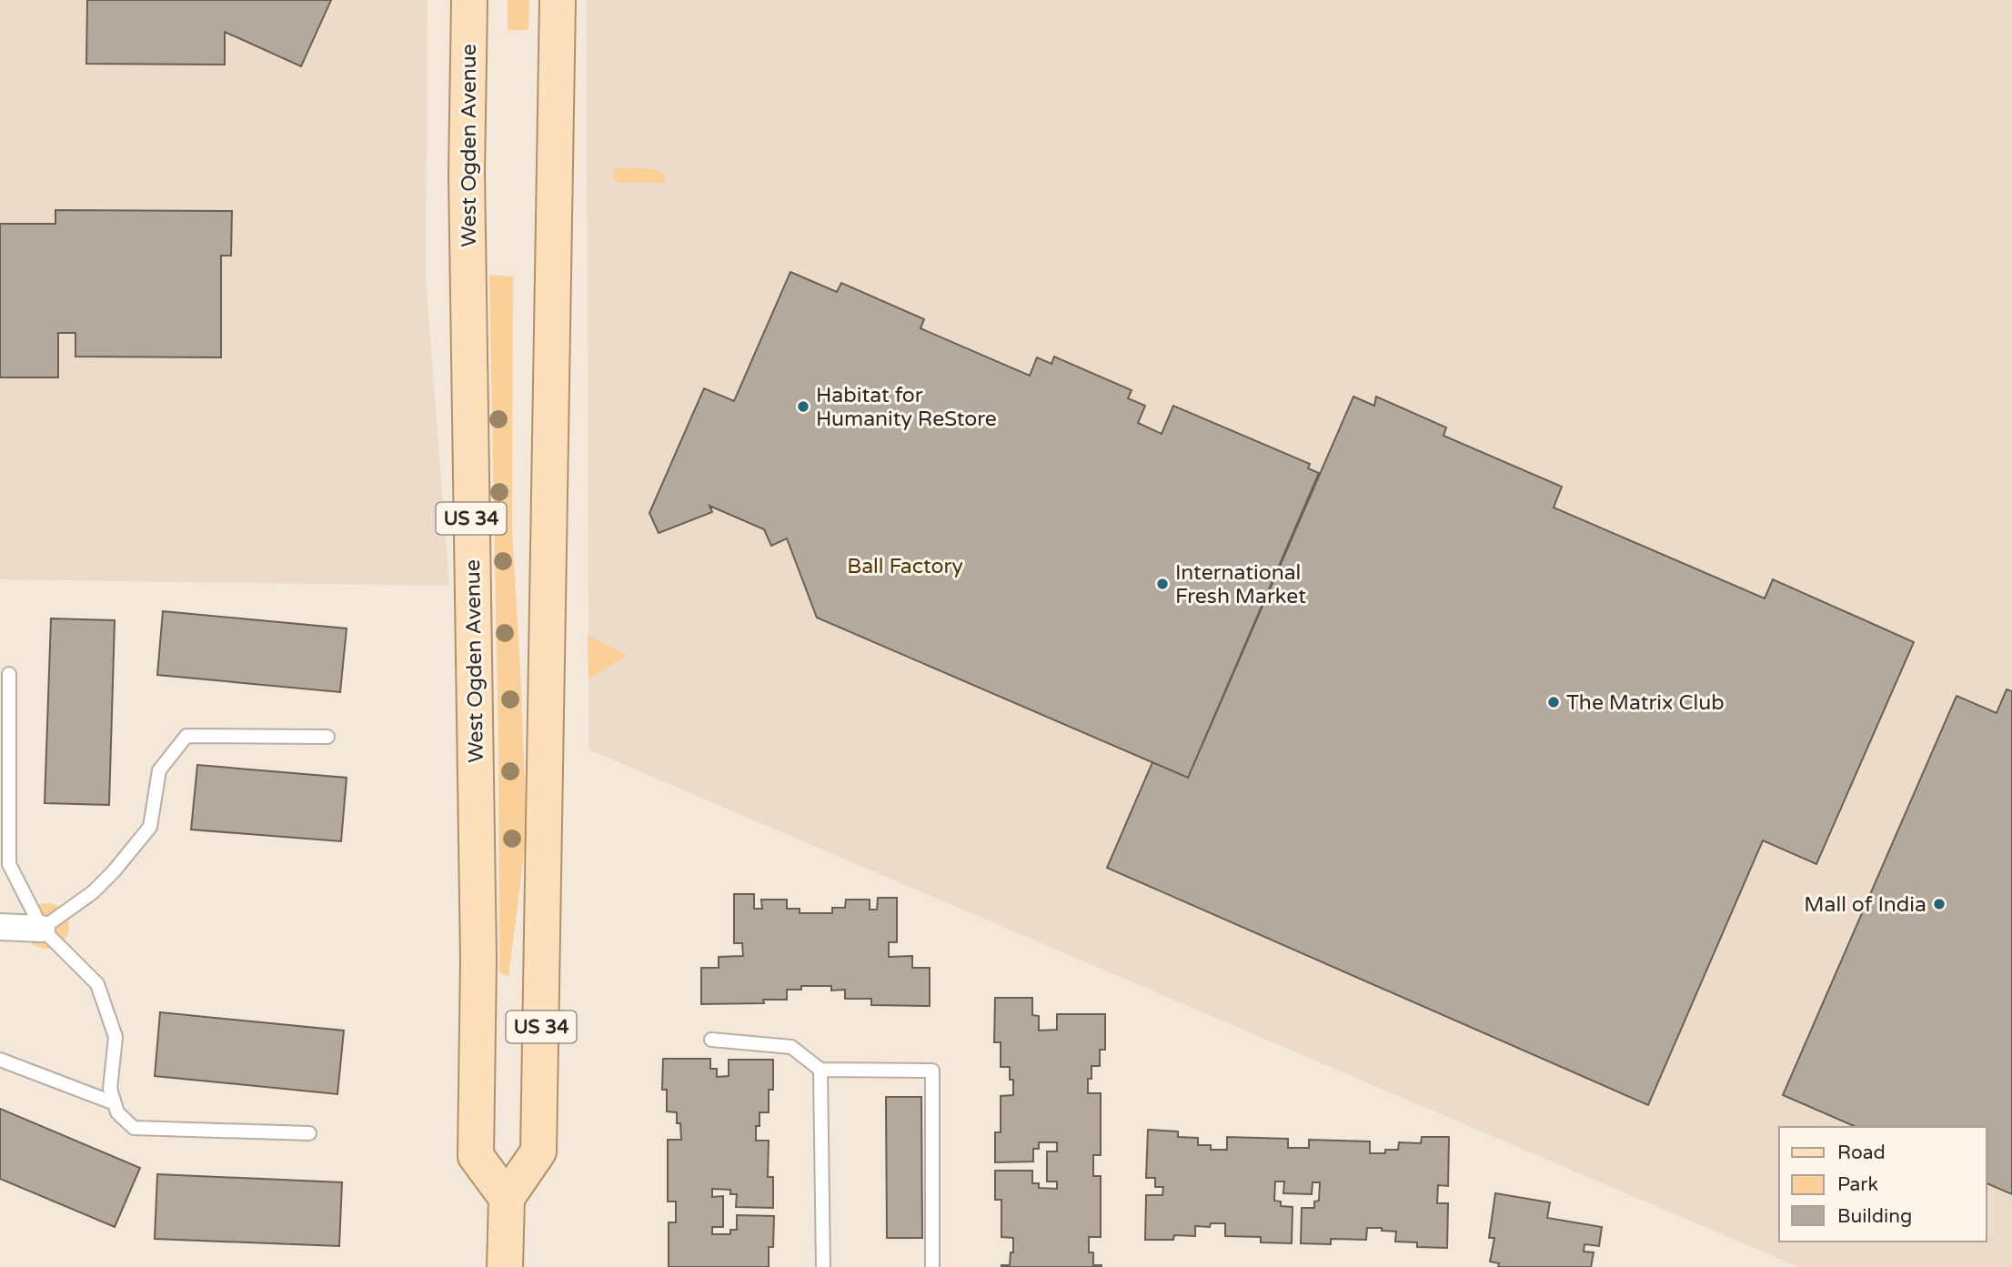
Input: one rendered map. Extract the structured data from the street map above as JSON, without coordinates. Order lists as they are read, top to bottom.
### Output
{
  "streets": {
    "main road": ["West Ogden Avenue", "US 34"]
  },
  "crossings": [
    ["West Ogden Avenue", "US 34"]
  ],
  "parks": ["Ball Factory"],
  "places": [
    "Habitat for Humanity ReStore",
    "International Fresh Market",
    "The Matrix Club",
    "Mall of India"
  ],
  "legend": ["Road", "Park", "Building"]
}
